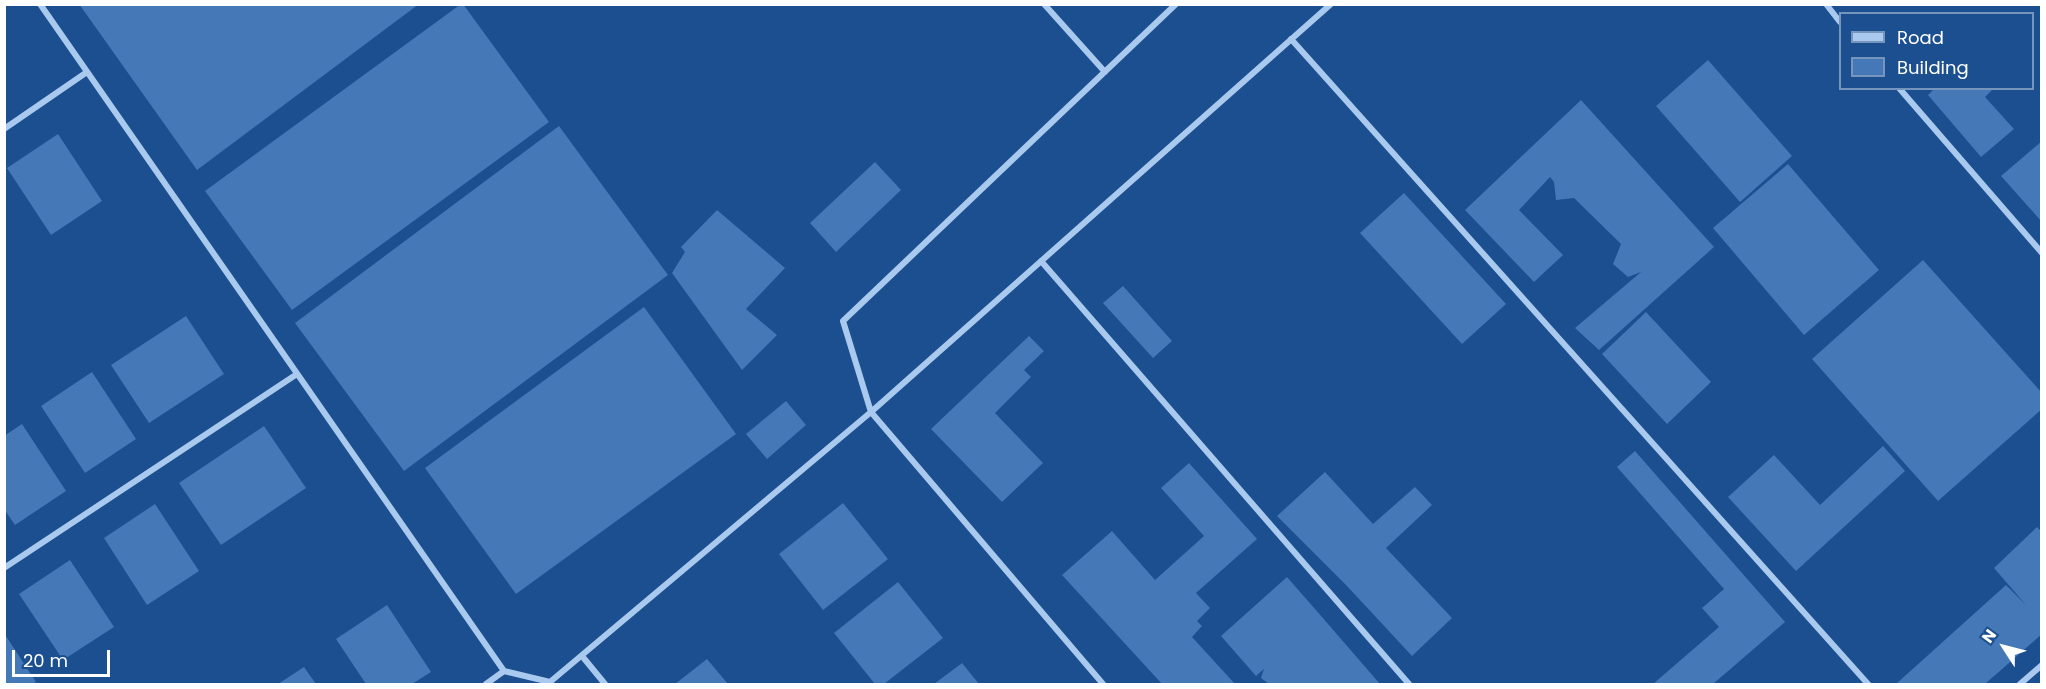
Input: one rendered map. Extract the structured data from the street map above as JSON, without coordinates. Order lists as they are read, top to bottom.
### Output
{
  "legend": ["Road", "Building"],
  "scale_bar": "20 m",
  "north": "top left"
}
